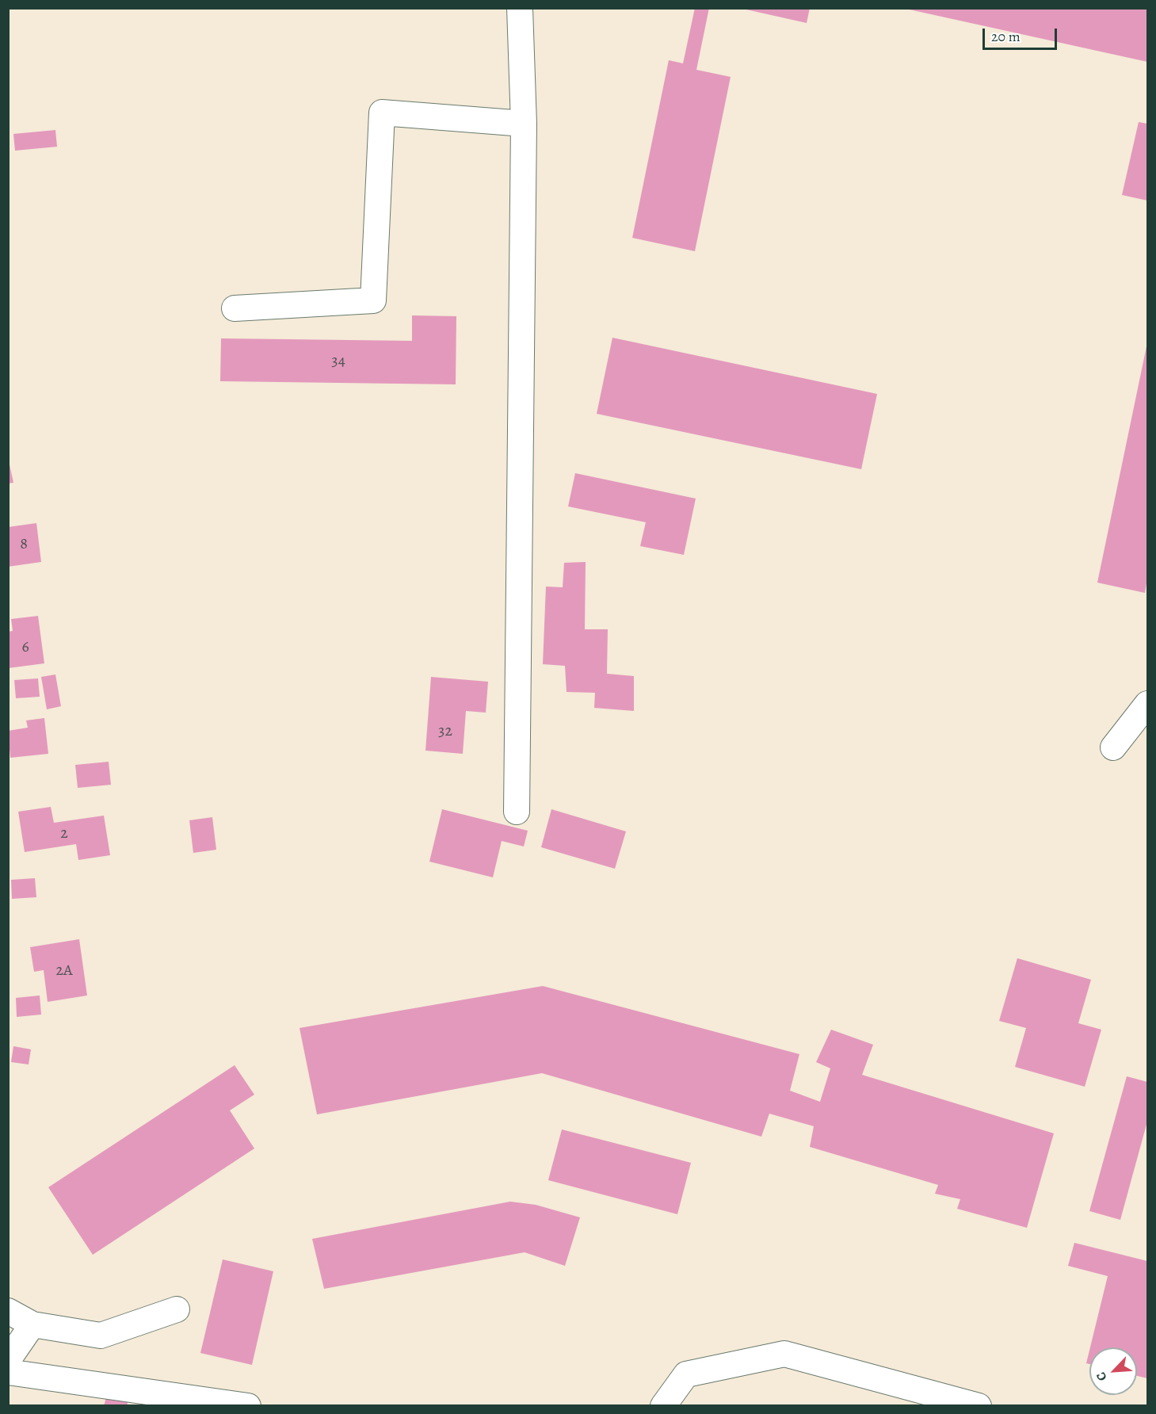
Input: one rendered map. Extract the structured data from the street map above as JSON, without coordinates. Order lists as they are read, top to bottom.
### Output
{
  "house_numbers": [
    "34",
    "8",
    "6",
    "32",
    "2",
    "2А"
  ],
  "scale_bar": "20 m",
  "north": "bottom left"
}
